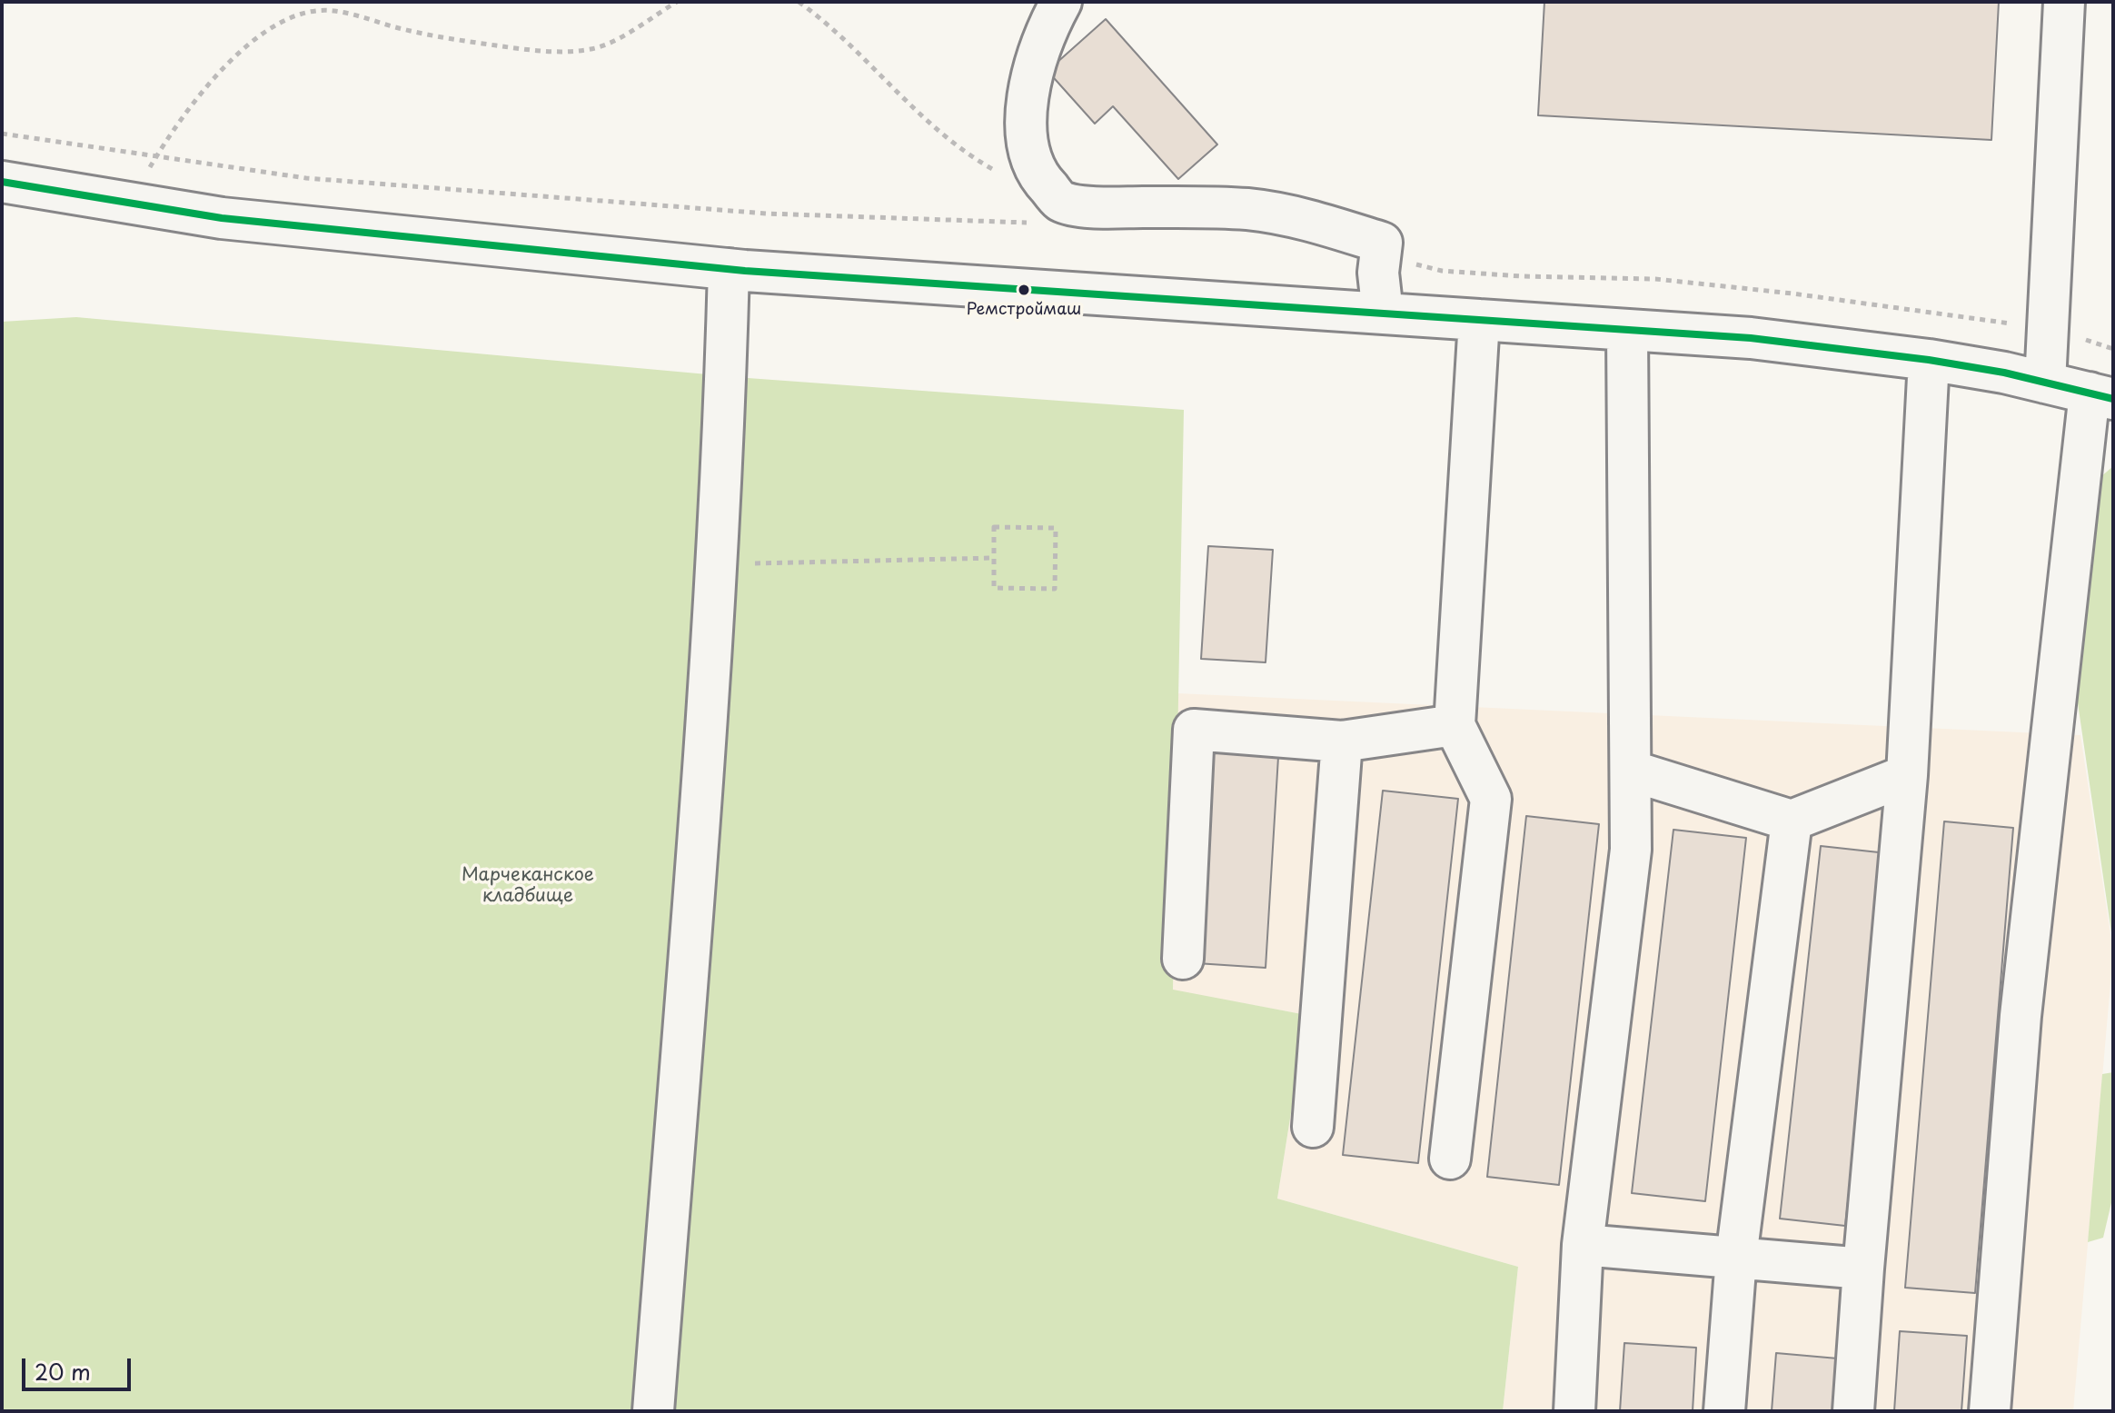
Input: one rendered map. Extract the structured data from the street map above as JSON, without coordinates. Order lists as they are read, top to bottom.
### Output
{
  "parks": ["Марчеканское кладбище"],
  "places": ["Ремстроймаш"],
  "scale_bar": "20 m"
}
